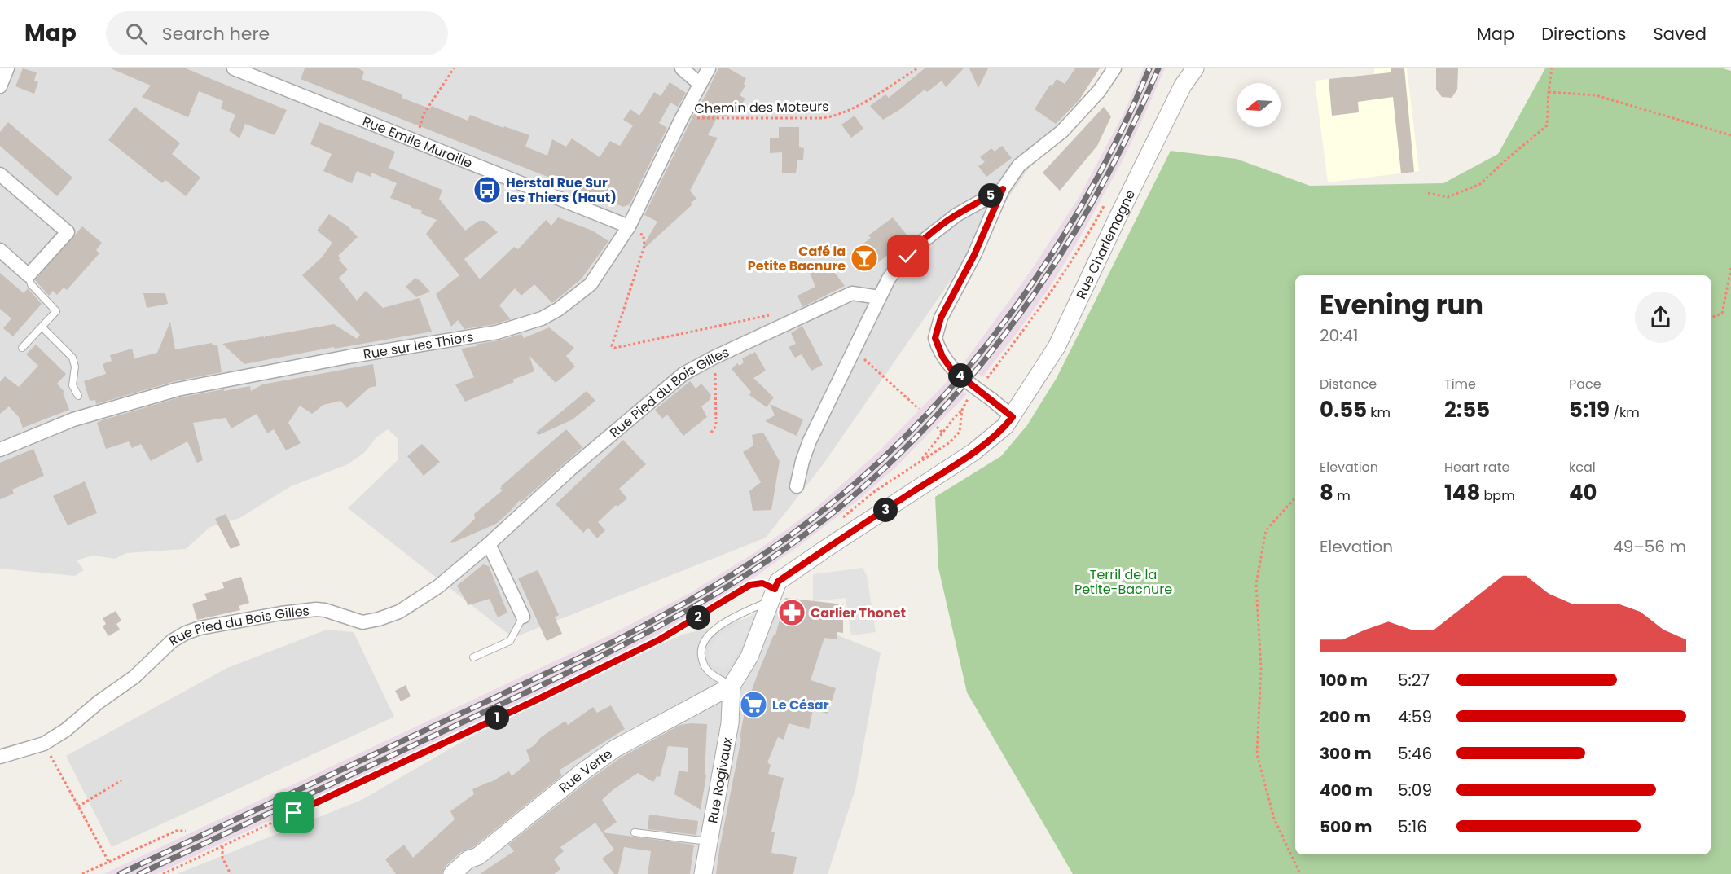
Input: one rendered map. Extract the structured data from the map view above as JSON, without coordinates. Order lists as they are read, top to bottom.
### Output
{
  "streets": {
    "street": [
      "Rue Emile Muraille",
      "Rue Charlemagne",
      "Rue sur les Thiers",
      "Rue Pied du Bois Gilles",
      "Rue Verte",
      "Rue Rogivaux"
    ],
    "path": ["Chemin des Moteurs"]
  },
  "crossings": [
    ["Chemin des Moteurs", "Rue sur les Thiers"],
    ["Rue Emile Muraille", "Rue sur les Thiers"],
    ["Rue Verte", "Rue Rogivaux"]
  ],
  "parks": ["Terril de la Petite-Bacnure"],
  "places": {
    "bus stop": ["Herstal Rue Sur les Thiers (Haut)"],
    "bar": ["Café la Petite Bacnure"],
    "pharmacy": ["Carlier Thonet"],
    "supermarket": ["Le César"]
  },
  "north": "left",
  "page": {
    "header": "Map",
    "search": "Search here",
    "nav": ["Map", "Directions", "Saved"],
    "pins": [
      "5",
      "4",
      "3",
      "2",
      "1"
    ],
    "heading": ["Evening run", "20:41"],
    "stats": [
      ["Distance", "0.55 km"],
      ["Time", "2:55"],
      ["Pace", "5:19 /km"],
      ["Elevation", "8 m"],
      ["Heart rate", "148 bpm"],
      ["kcal", "40"]
    ],
    "chart": ["Elevation", "49–56 m"],
    "list": [
      {
        "name": "100 m",
        "note": "5:27"
      },
      {
        "name": "200 m",
        "note": "4:59"
      },
      {
        "name": "300 m",
        "note": "5:46"
      },
      {
        "name": "400 m",
        "note": "5:09"
      },
      {
        "name": "500 m",
        "note": "5:16"
      }
    ]
  }
}
